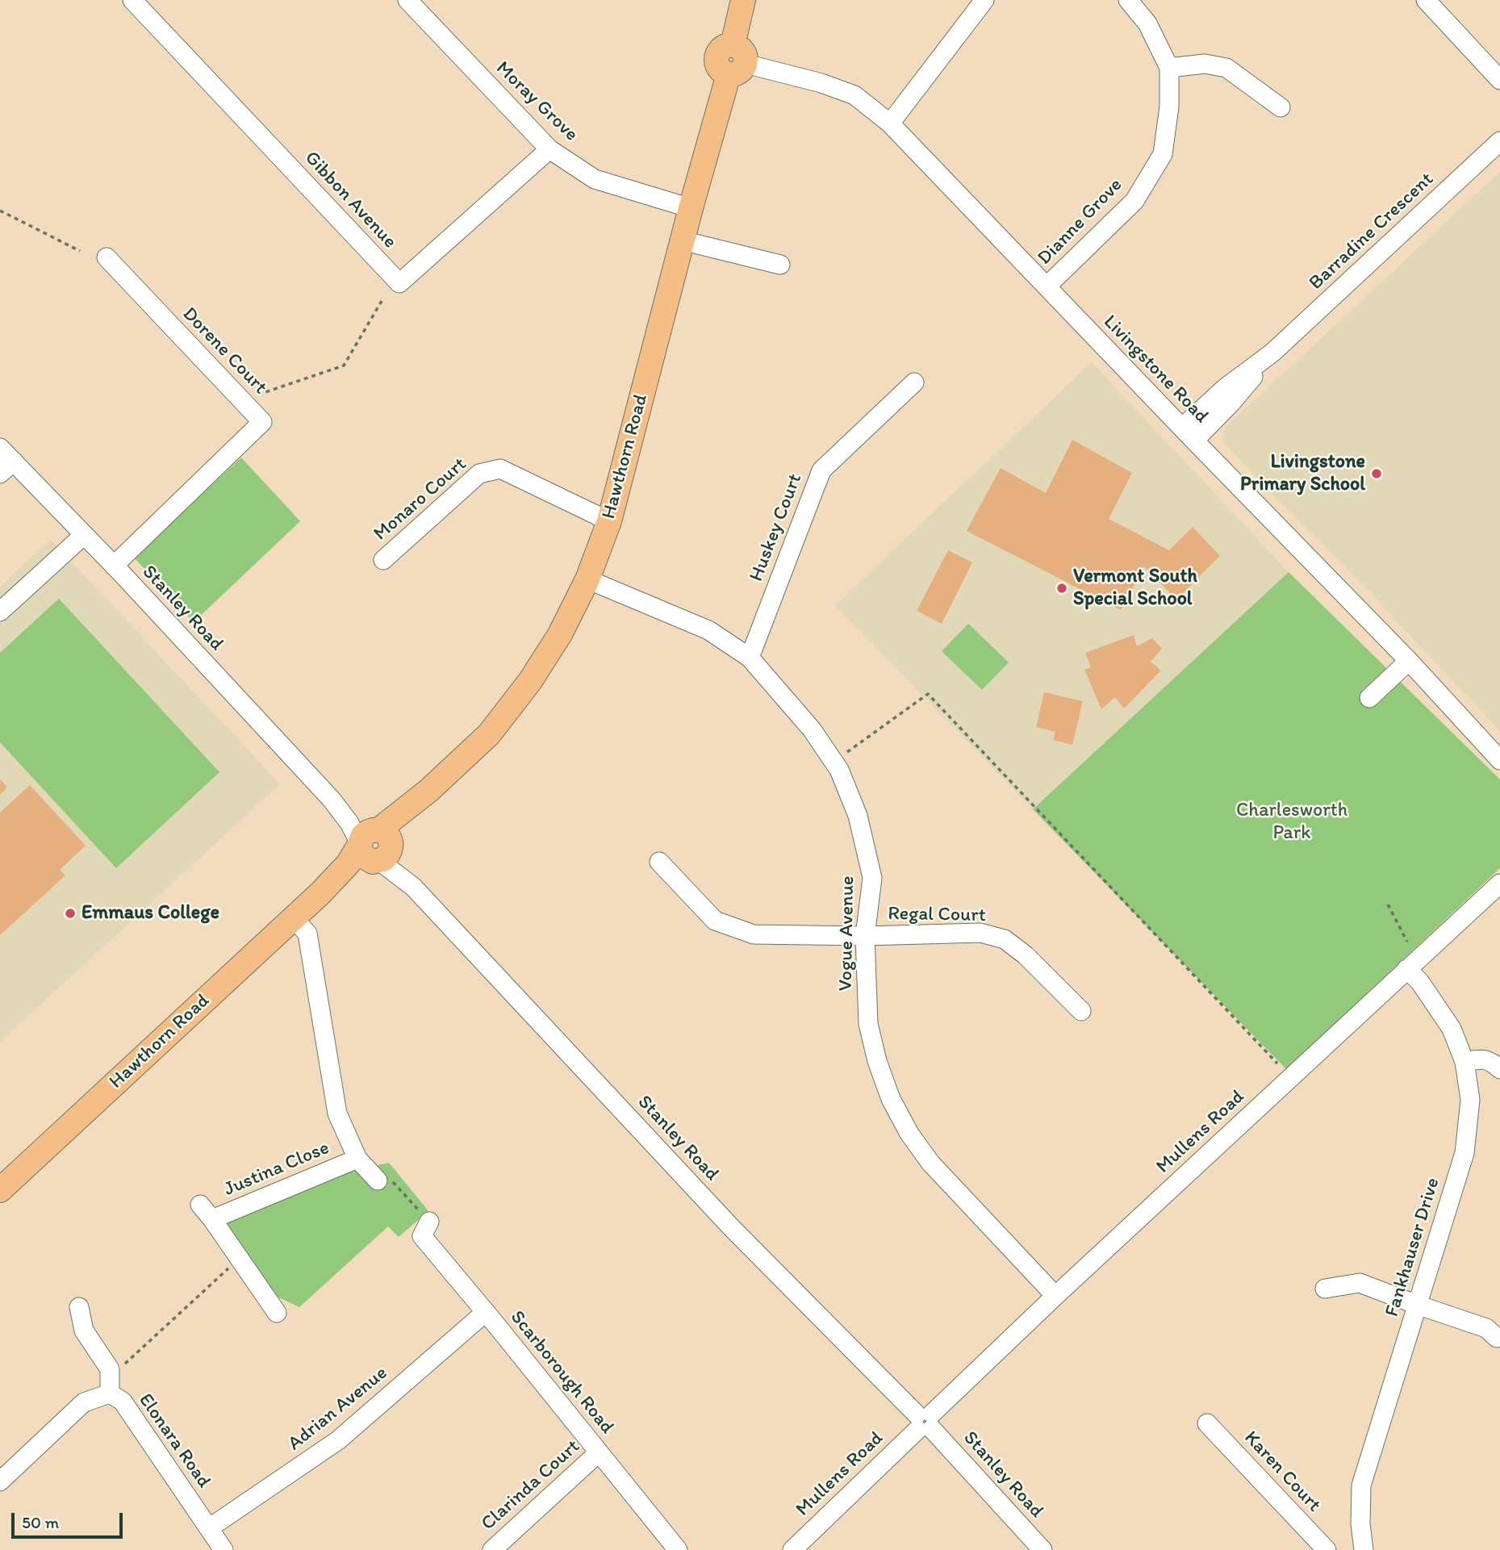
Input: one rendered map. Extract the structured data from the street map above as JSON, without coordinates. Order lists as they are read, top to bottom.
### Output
{
  "streets": {
    "main road": ["Hawthorn Road"],
    "street": [
      "Moray Grove",
      "Gibbon Avenue",
      "Dianne Grove",
      "Barradine Crescent",
      "Dorene Court",
      "Livingstone Road",
      "Monaro Court",
      "Huskey Court",
      "Stanley Road",
      "Regal Court",
      "Vogue Avenue",
      "Mullens Road",
      "Justina Close",
      "Fankhauser Drive",
      "Scarborough Road",
      "Adrian Avenue",
      "Elonara Road",
      "Karen Court",
      "Clarinda Court"
    ]
  },
  "crossings": [
    ["Moray Grove", "Gibbon Avenue"],
    ["Moray Grove", "Hawthorn Road"],
    ["Dianne Grove", "Livingstone Road"],
    ["Barradine Crescent", "Livingstone Road"],
    ["Dorene Court", "Stanley Road"],
    ["Livingstone Road", "Hawthorn Road"],
    ["Hawthorn Road", "Monaro Court"],
    ["Hawthorn Road", "Stanley Road"],
    ["Hawthorn Road", "Vogue Avenue"],
    ["Huskey Court", "Vogue Avenue"],
    ["Stanley Road", "Mullens Road"],
    ["Regal Court", "Vogue Avenue"],
    ["Vogue Avenue", "Mullens Road"],
    ["Mullens Road", "Fankhauser Drive"],
    ["Scarborough Road", "Adrian Avenue"],
    ["Scarborough Road", "Clarinda Court"],
    ["Adrian Avenue", "Elonara Road"]
  ],
  "parks": ["Charlesworth Park"],
  "places": ["Livingstone Primary School", "Vermont South Special School", "Emmaus College"],
  "scale_bar": "50 m"
}
